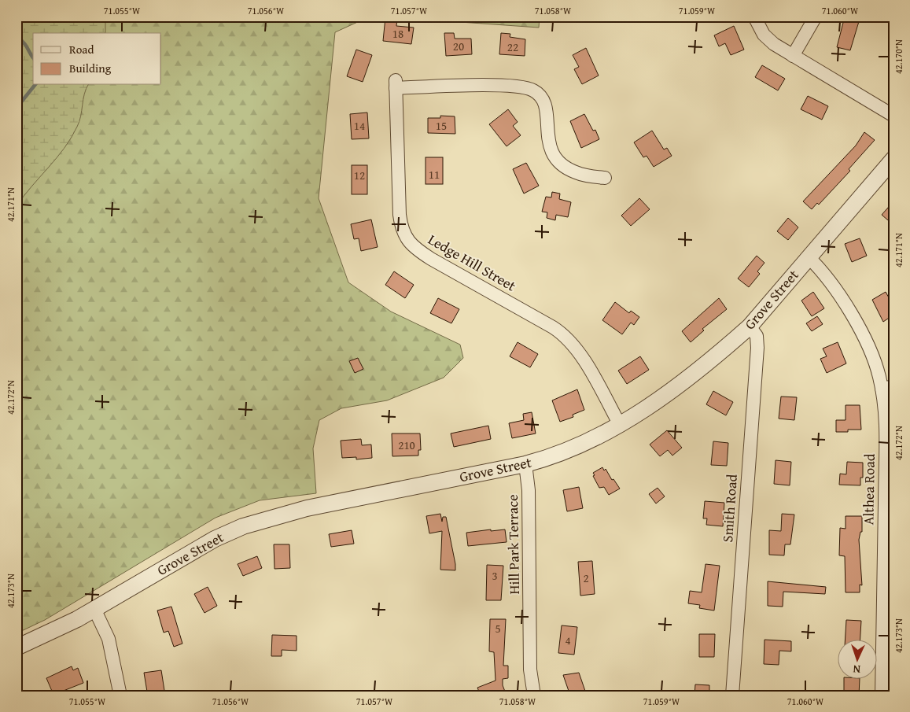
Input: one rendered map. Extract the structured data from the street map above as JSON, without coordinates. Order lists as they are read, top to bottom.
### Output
{
  "streets": {
    "street": [
      "Ledge Hill Street",
      "Grove Street",
      "Althea Road",
      "Smith Road",
      "Hill Park Terrace"
    ]
  },
  "crossings": [
    ["Ledge Hill Street", "Grove Street"],
    ["Grove Street", "Althea Road"],
    ["Grove Street", "Smith Road"],
    ["Grove Street", "Hill Park Terrace"]
  ],
  "house_numbers": [
    "18",
    "20",
    "22",
    "14",
    "15",
    "11",
    "12",
    "210",
    "3",
    "2",
    "5",
    "4"
  ],
  "legend": ["Road", "Building"],
  "north": "bottom",
  "coordinates": [
    "71.055°W",
    "71.056°W",
    "71.057°W",
    "71.058°W",
    "71.059°W",
    "71.060°W",
    "42.170°N",
    "42.171°N",
    "42.172°N",
    "42.173°N"
  ]
}
